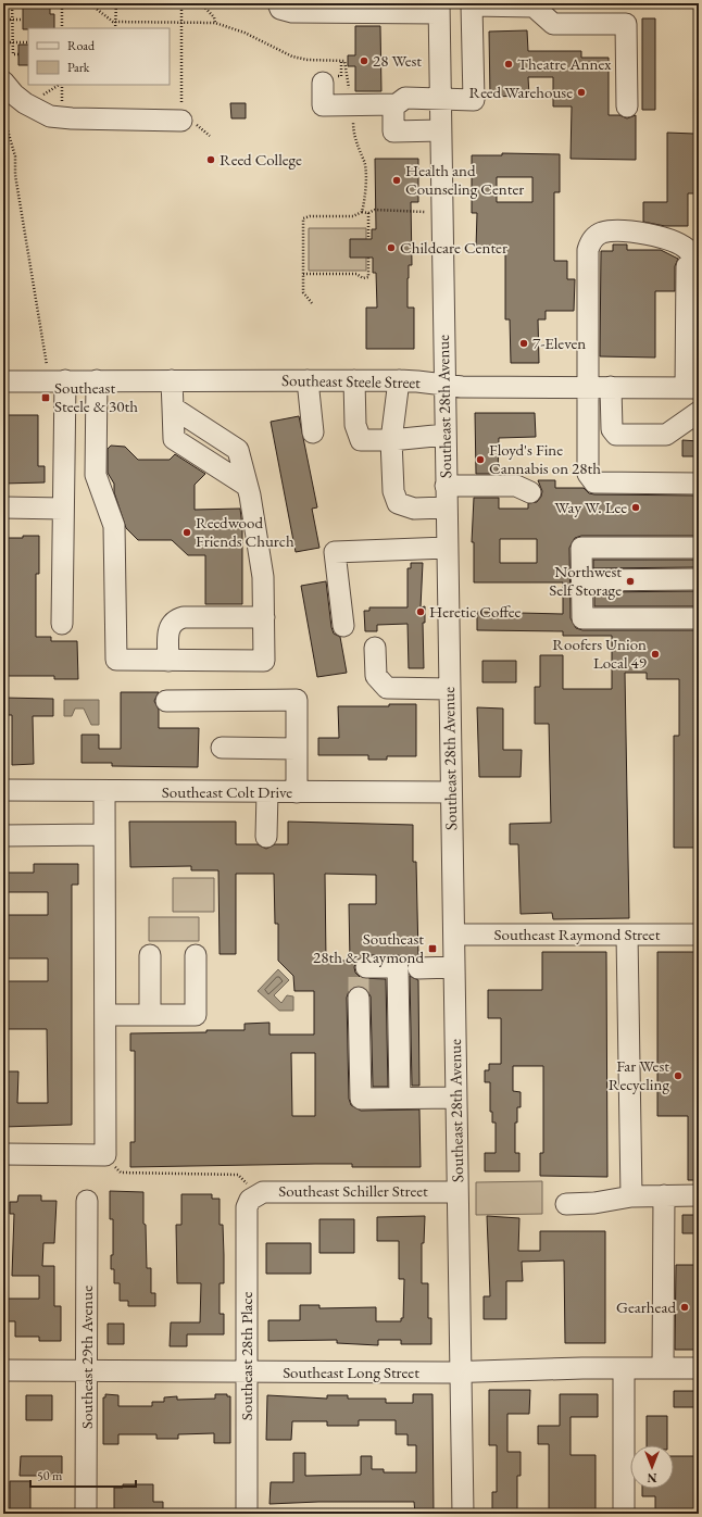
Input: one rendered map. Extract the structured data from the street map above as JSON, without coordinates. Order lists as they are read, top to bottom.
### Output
{
  "streets": {
    "street": [
      "Southeast Steele Street",
      "Southeast 28th Avenue",
      "Southeast Colt Drive",
      "Southeast Raymond Street",
      "Southeast Schiller Street",
      "Southeast 28th Place",
      "Southeast 29th Avenue",
      "Southeast Long Street"
    ]
  },
  "crossings": [
    ["Southeast Steele Street", "Southeast 28th Avenue"],
    ["Southeast 28th Avenue", "Southeast Colt Drive"],
    ["Southeast 28th Avenue", "Southeast Raymond Street"],
    ["Southeast 28th Avenue", "Southeast Schiller Street"],
    ["Southeast 28th Avenue", "Southeast Long Street"],
    ["Southeast Schiller Street", "Southeast 28th Place"],
    ["Southeast 28th Place", "Southeast Long Street"],
    ["Southeast 29th Avenue", "Southeast Long Street"]
  ],
  "places": {
    "other": [
      "28 West",
      "Theatre Annex",
      "Reed Warehouse",
      "Reed College",
      "Health and Counseling Center",
      "Childcare Center",
      "7-Eleven",
      "Floyd's Fine Cannabis on 28th",
      "Way W. Lee",
      "Reedwood Friends Church",
      "Northwest Self Storage",
      "Heretic Coffee",
      "Roofers Union Local 49",
      "Far West Recycling",
      "Gearhead"
    ],
    "transit": ["Southeast Steele & 30th", "Southeast 28th & Raymond"]
  },
  "legend": ["Road", "Park"],
  "scale_bar": "50 m",
  "north": "bottom"
}
